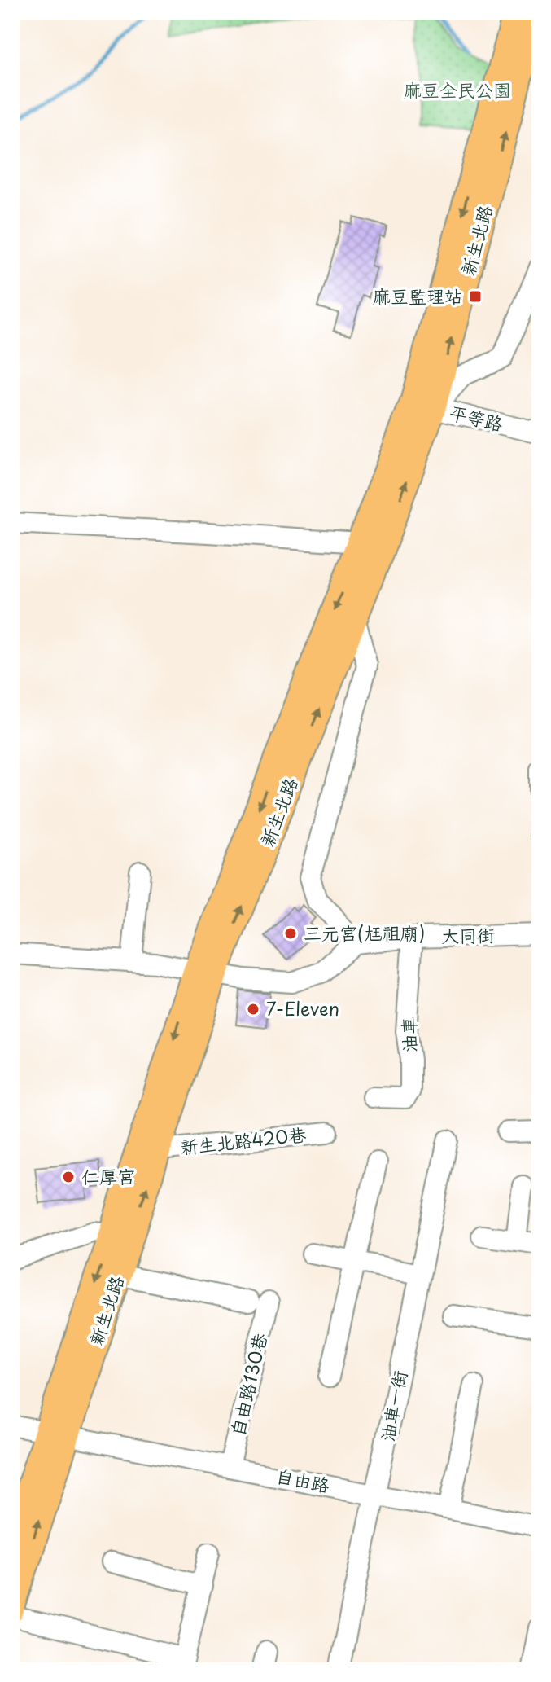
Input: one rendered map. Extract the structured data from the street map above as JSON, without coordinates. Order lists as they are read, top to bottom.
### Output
{
  "streets": {
    "main road": ["新生北路"],
    "street": [
      "平等路",
      "大同街",
      "油車",
      "新生北路420巷",
      "自由路130巷",
      "油車一街",
      "自由路"
    ]
  },
  "crossings": [
    ["新生北路", "平等路"],
    ["新生北路", "新生北路420巷"],
    ["新生北路", "自由路130巷"],
    ["新生北路", "自由路"],
    ["大同街", "油車"],
    ["自由路130巷", "自由路"],
    ["油車一街", "自由路"]
  ],
  "parks": ["麻豆全民公園"],
  "places": {
    "transit": ["麻豆監理站"],
    "other": ["三元宮(尪祖廟)", "7-Eleven", "仁厚宮"]
  }
}
